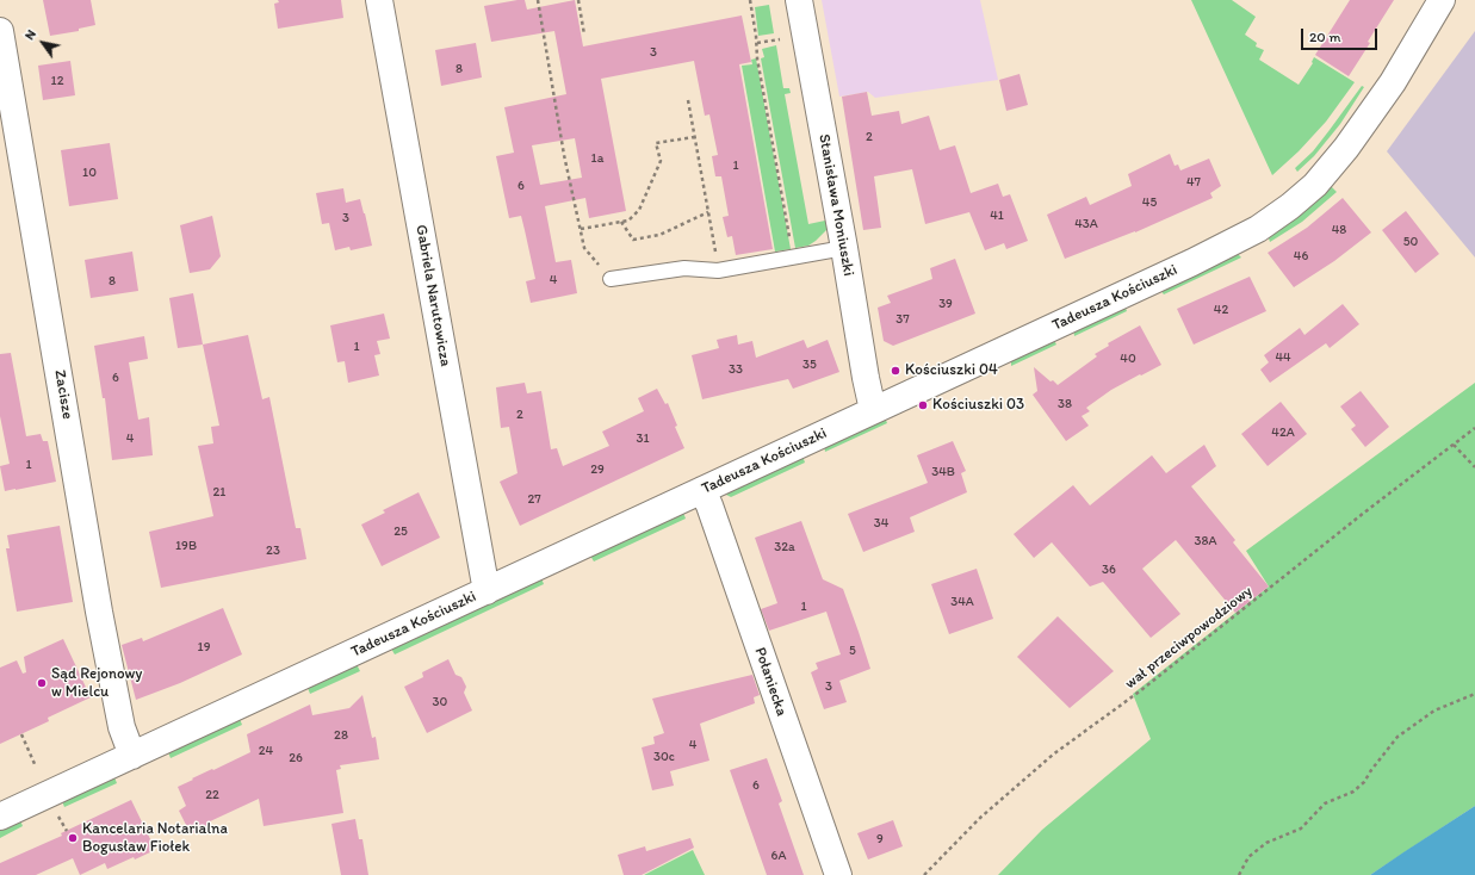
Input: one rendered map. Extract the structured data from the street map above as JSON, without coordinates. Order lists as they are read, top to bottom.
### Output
{
  "streets": {
    "street": [
      "Stanisława Moniuszki",
      "Gabriela Narutowicza",
      "Tadeusza Kościuszki",
      "Zacisze",
      "Połaniecka"
    ],
    "path": ["wał przeciwpowodziowy"]
  },
  "crossings": [
    ["Stanisława Moniuszki", "Tadeusza Kościuszki"],
    ["Gabriela Narutowicza", "Tadeusza Kościuszki"],
    ["Tadeusza Kościuszki", "Zacisze"],
    ["Tadeusza Kościuszki", "Połaniecka"]
  ],
  "places": [
    "Kościuszki 04",
    "Kościuszki 03",
    "Sąd Rejonowy w Mielcu",
    "Kancelaria Notarialna Bogusław Fiołek"
  ],
  "house_numbers": [
    "3",
    "8",
    "12",
    "2",
    "1a",
    "1",
    "10",
    "47",
    "6",
    "45",
    "41",
    "3",
    "43A",
    "48",
    "50",
    "46",
    "4",
    "8",
    "39",
    "42",
    "37",
    "1",
    "44",
    "40",
    "35",
    "33",
    "6",
    "38",
    "2",
    "42A",
    "4",
    "31",
    "1",
    "29",
    "34B",
    "21",
    "27",
    "34",
    "25",
    "38A",
    "19B",
    "32a",
    "23",
    "36",
    "34A",
    "1",
    "19",
    "5",
    "3",
    "30",
    "28",
    "4",
    "24",
    "30c",
    "26",
    "6",
    "22",
    "9",
    "6A"
  ],
  "scale_bar": "20 m",
  "north": "top left"
}
